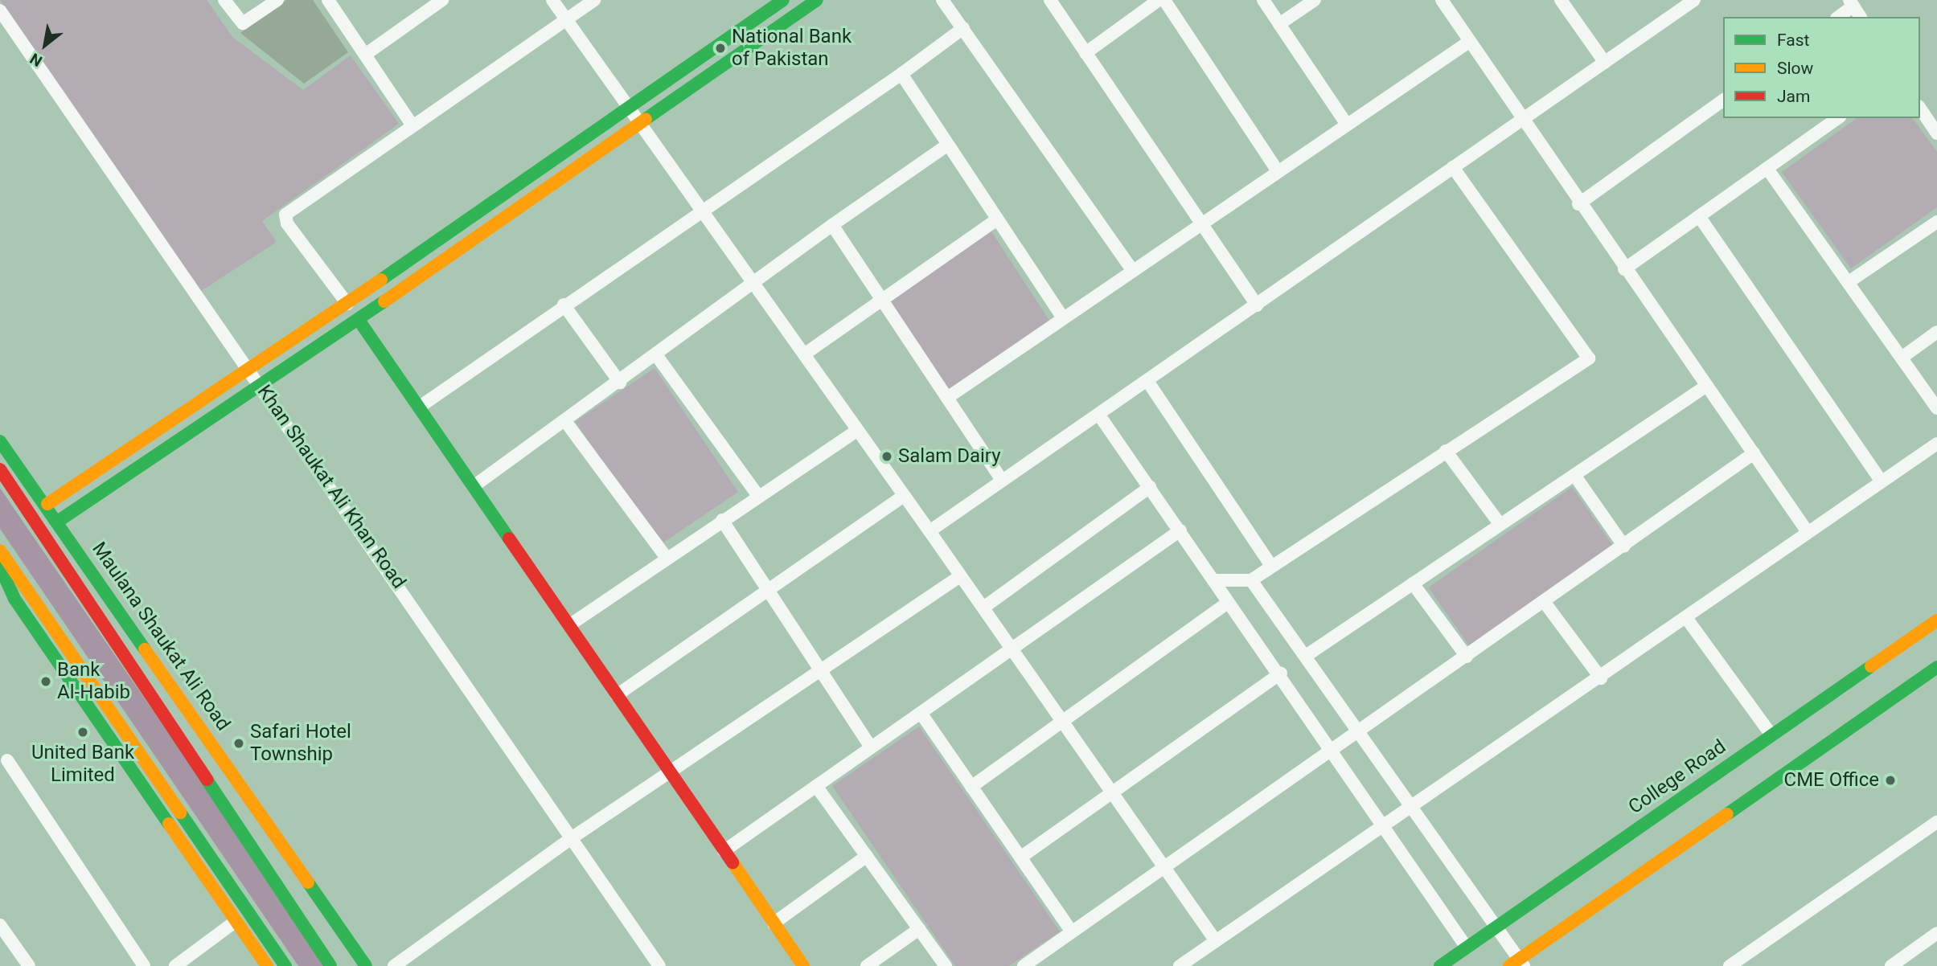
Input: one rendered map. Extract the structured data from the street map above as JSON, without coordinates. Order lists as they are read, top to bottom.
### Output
{
  "streets": {
    "main road": ["Maulana Shaukat Ali Road", "College Road"],
    "street": ["Khan Shaukat Ali Khan Road"]
  },
  "places": [
    "National Bank of Pakistan",
    "Salam Dairy",
    "Bank Al-Habib",
    "United Bank Limited",
    "Safari Hotel Township",
    "CME Office"
  ],
  "legend": ["Fast", "Slow", "Jam"],
  "north": "bottom left"
}
